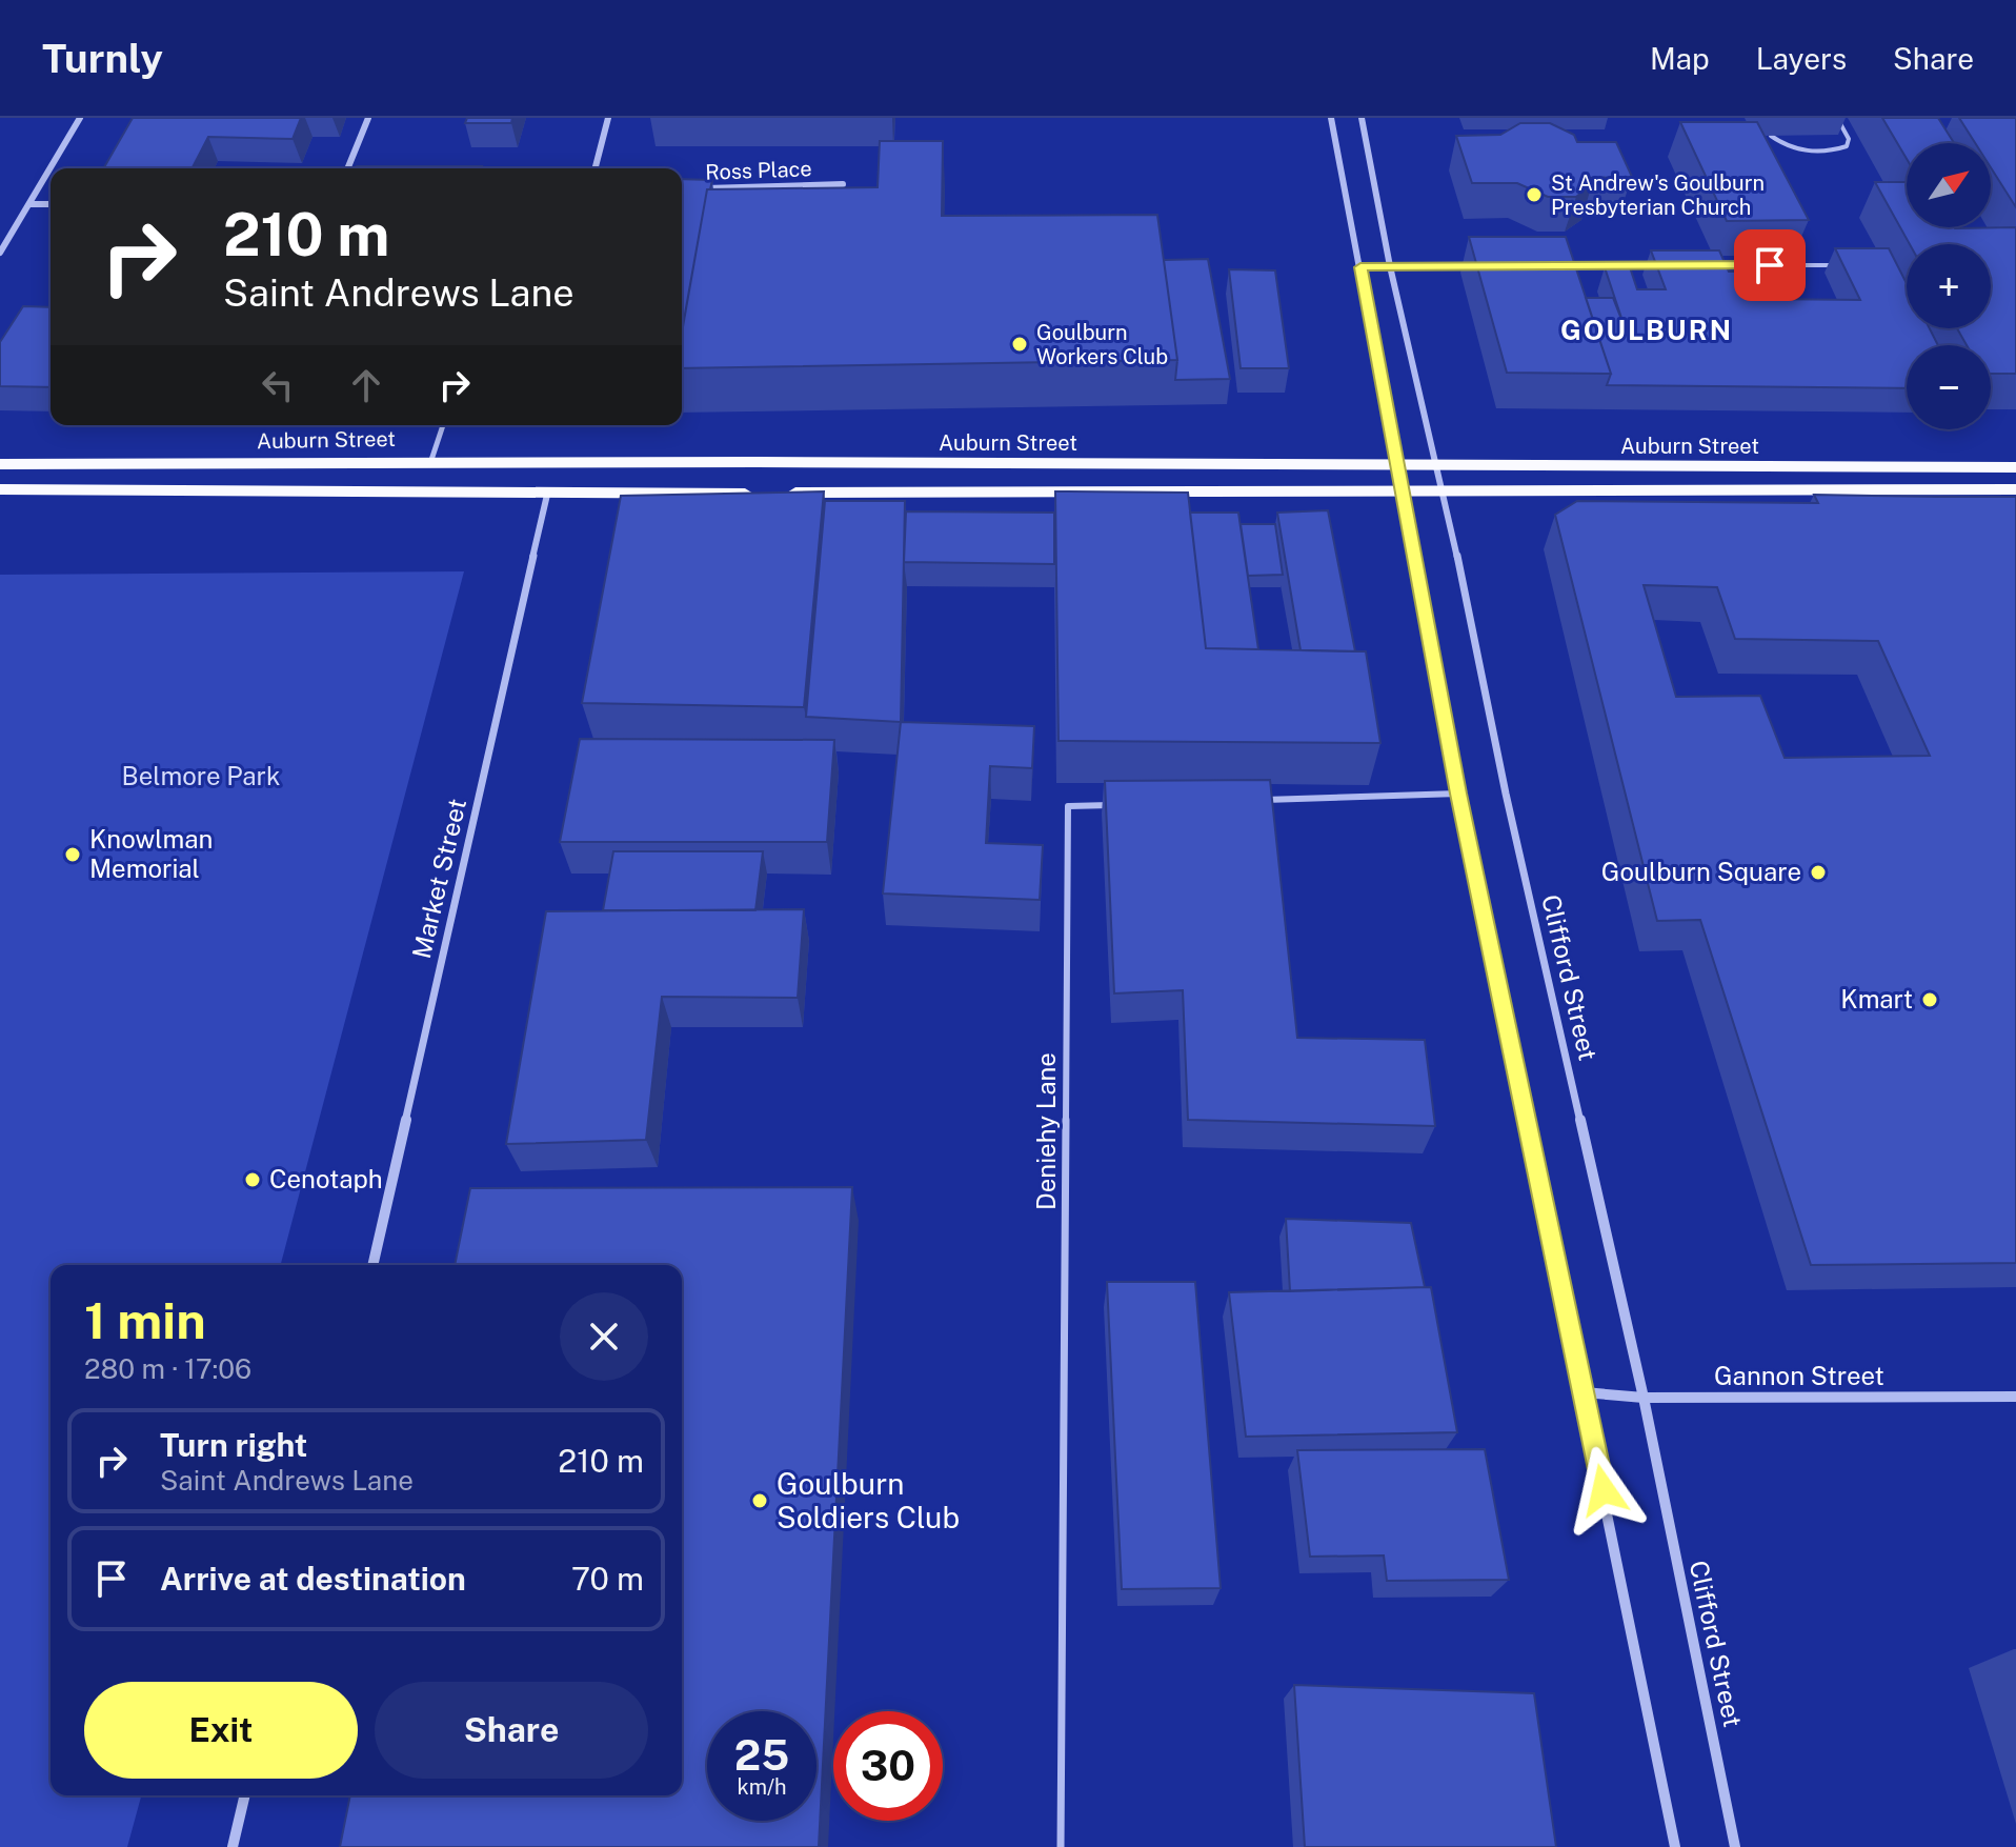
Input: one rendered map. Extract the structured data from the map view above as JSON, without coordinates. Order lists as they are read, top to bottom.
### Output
{
  "streets": {
    "main road": ["Auburn Street"],
    "street": [
      "Ross Place",
      "Market Street",
      "Clifford Street",
      "Gannon Street"
    ],
    "lane": ["Deniehy Lane"]
  },
  "crossings": [
    ["Auburn Street", "Market Street"],
    ["Auburn Street", "Clifford Street"],
    ["Clifford Street", "Gannon Street"]
  ],
  "districts": ["GOULBURN"],
  "parks": ["Belmore Park"],
  "places": [
    "St Andrew's Goulburn Presbyterian Church",
    "Goulburn Workers Club",
    "Knowlman Memorial",
    "Goulburn Square",
    "Kmart",
    "Cenotaph",
    "Goulburn Soldiers Club"
  ],
  "north": "top right",
  "page": {
    "header": "Turnly",
    "nav": ["Map", "Layers", "Share"],
    "map_buttons": ["+", "−"],
    "turn": ["210 m", "Saint Andrews Lane"],
    "heading": ["1 min", "280 m · 17:06"],
    "list": [
      {
        "name": "Turn right",
        "note": "Saint Andrews Lane",
        "value": "210 m"
      },
      {
        "name": "Arrive at destination",
        "value": "70 m"
      }
    ],
    "buttons": ["Exit", "Share"],
    "speed": "25 km/h",
    "limit": "30"
  }
}
